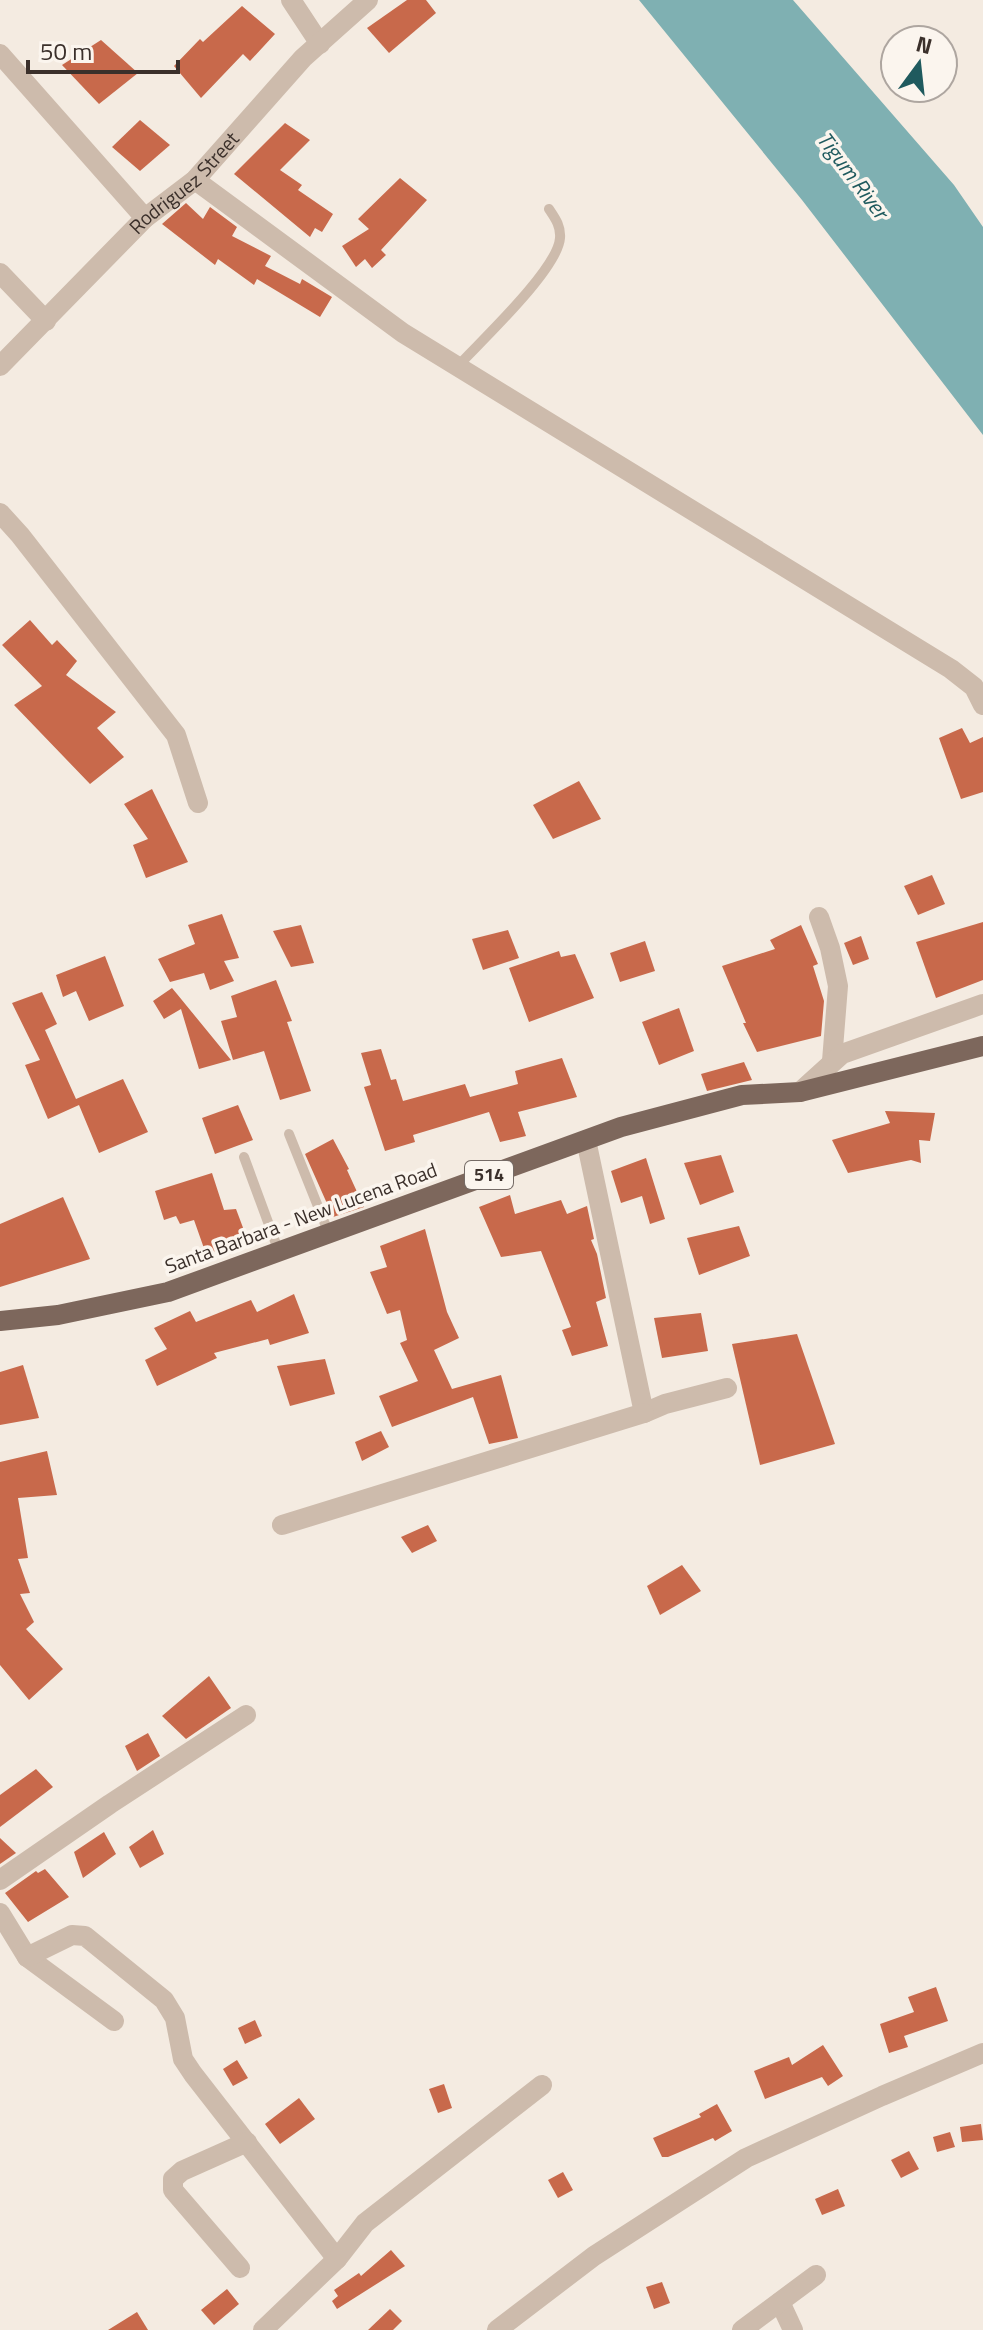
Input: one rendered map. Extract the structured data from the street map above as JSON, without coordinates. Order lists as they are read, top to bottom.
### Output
{
  "streets": {
    "main road": ["514", "Santa Barbara - New Lucena Road"],
    "street": ["Rodriguez Street"]
  },
  "water": ["Tigum River"],
  "scale_bar": "50 m",
  "north": "top"
}
